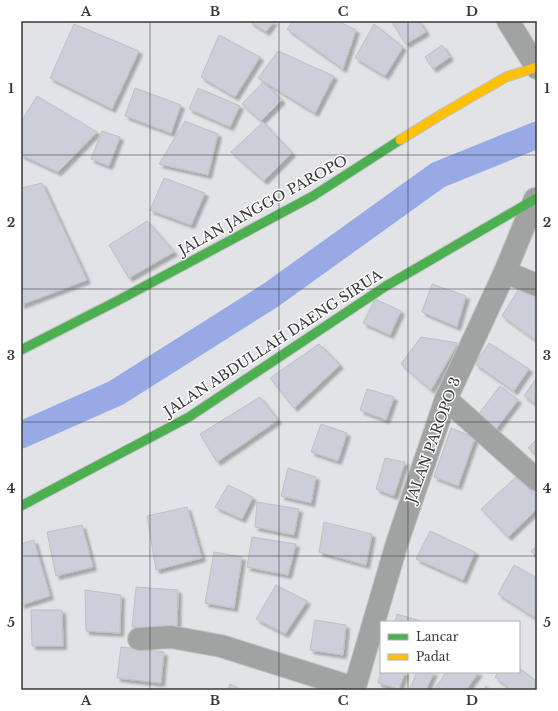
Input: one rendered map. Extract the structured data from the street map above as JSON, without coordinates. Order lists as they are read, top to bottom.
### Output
{
  "streets": {
    "main road": ["JALAN JANGGO PAROPO", "JALAN ABDULLAH DAENG SIRUA"],
    "street": ["JALAN PAROPO 3"]
  },
  "crossings": [
    ["JALAN ABDULLAH DAENG SIRUA", "JALAN PAROPO 3"]
  ],
  "legend": ["Lancar", "Padat"],
  "grid": {
    "columns": [
      "A",
      "B",
      "C",
      "D"
    ],
    "rows": [
      "1",
      "2",
      "3",
      "4",
      "5"
    ]
  }
}
